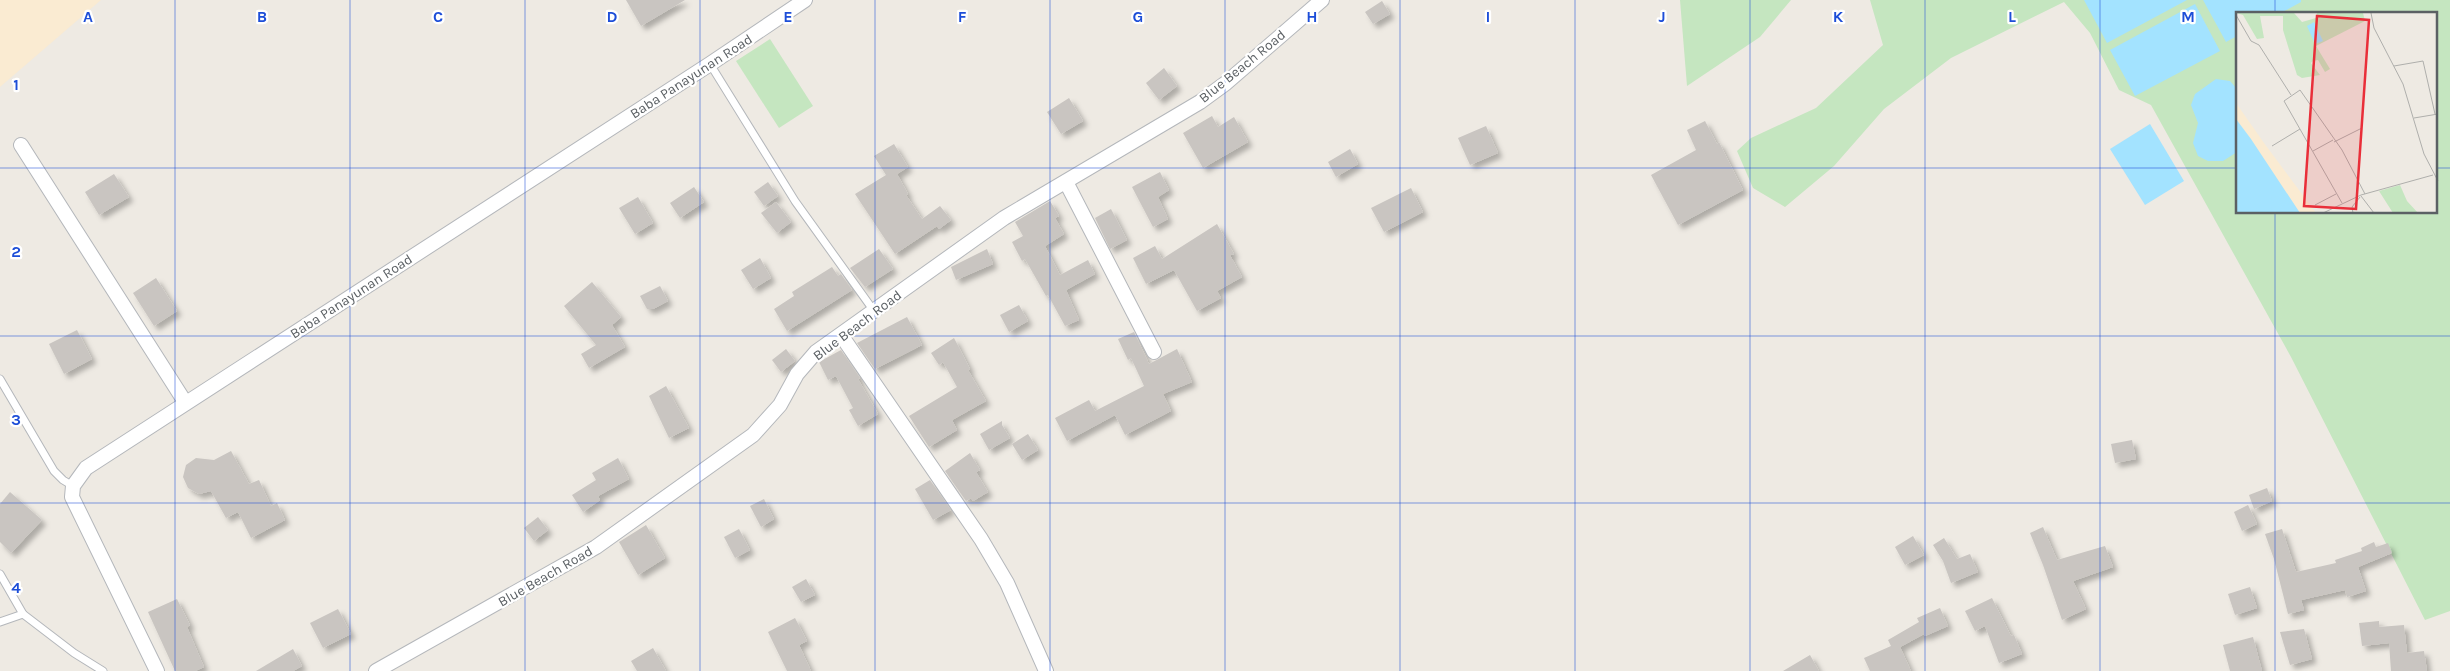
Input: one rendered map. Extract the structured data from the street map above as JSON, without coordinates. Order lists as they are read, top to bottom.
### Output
{
  "streets": {
    "street": ["Blue Beach Road", "Baba Panayunan Road"]
  },
  "grid": {
    "columns": [
      "A",
      "B",
      "C",
      "D",
      "E",
      "F",
      "G",
      "H",
      "I",
      "J",
      "K",
      "L",
      "M"
    ],
    "rows": [
      "1",
      "2",
      "3",
      "4"
    ]
  }
}
